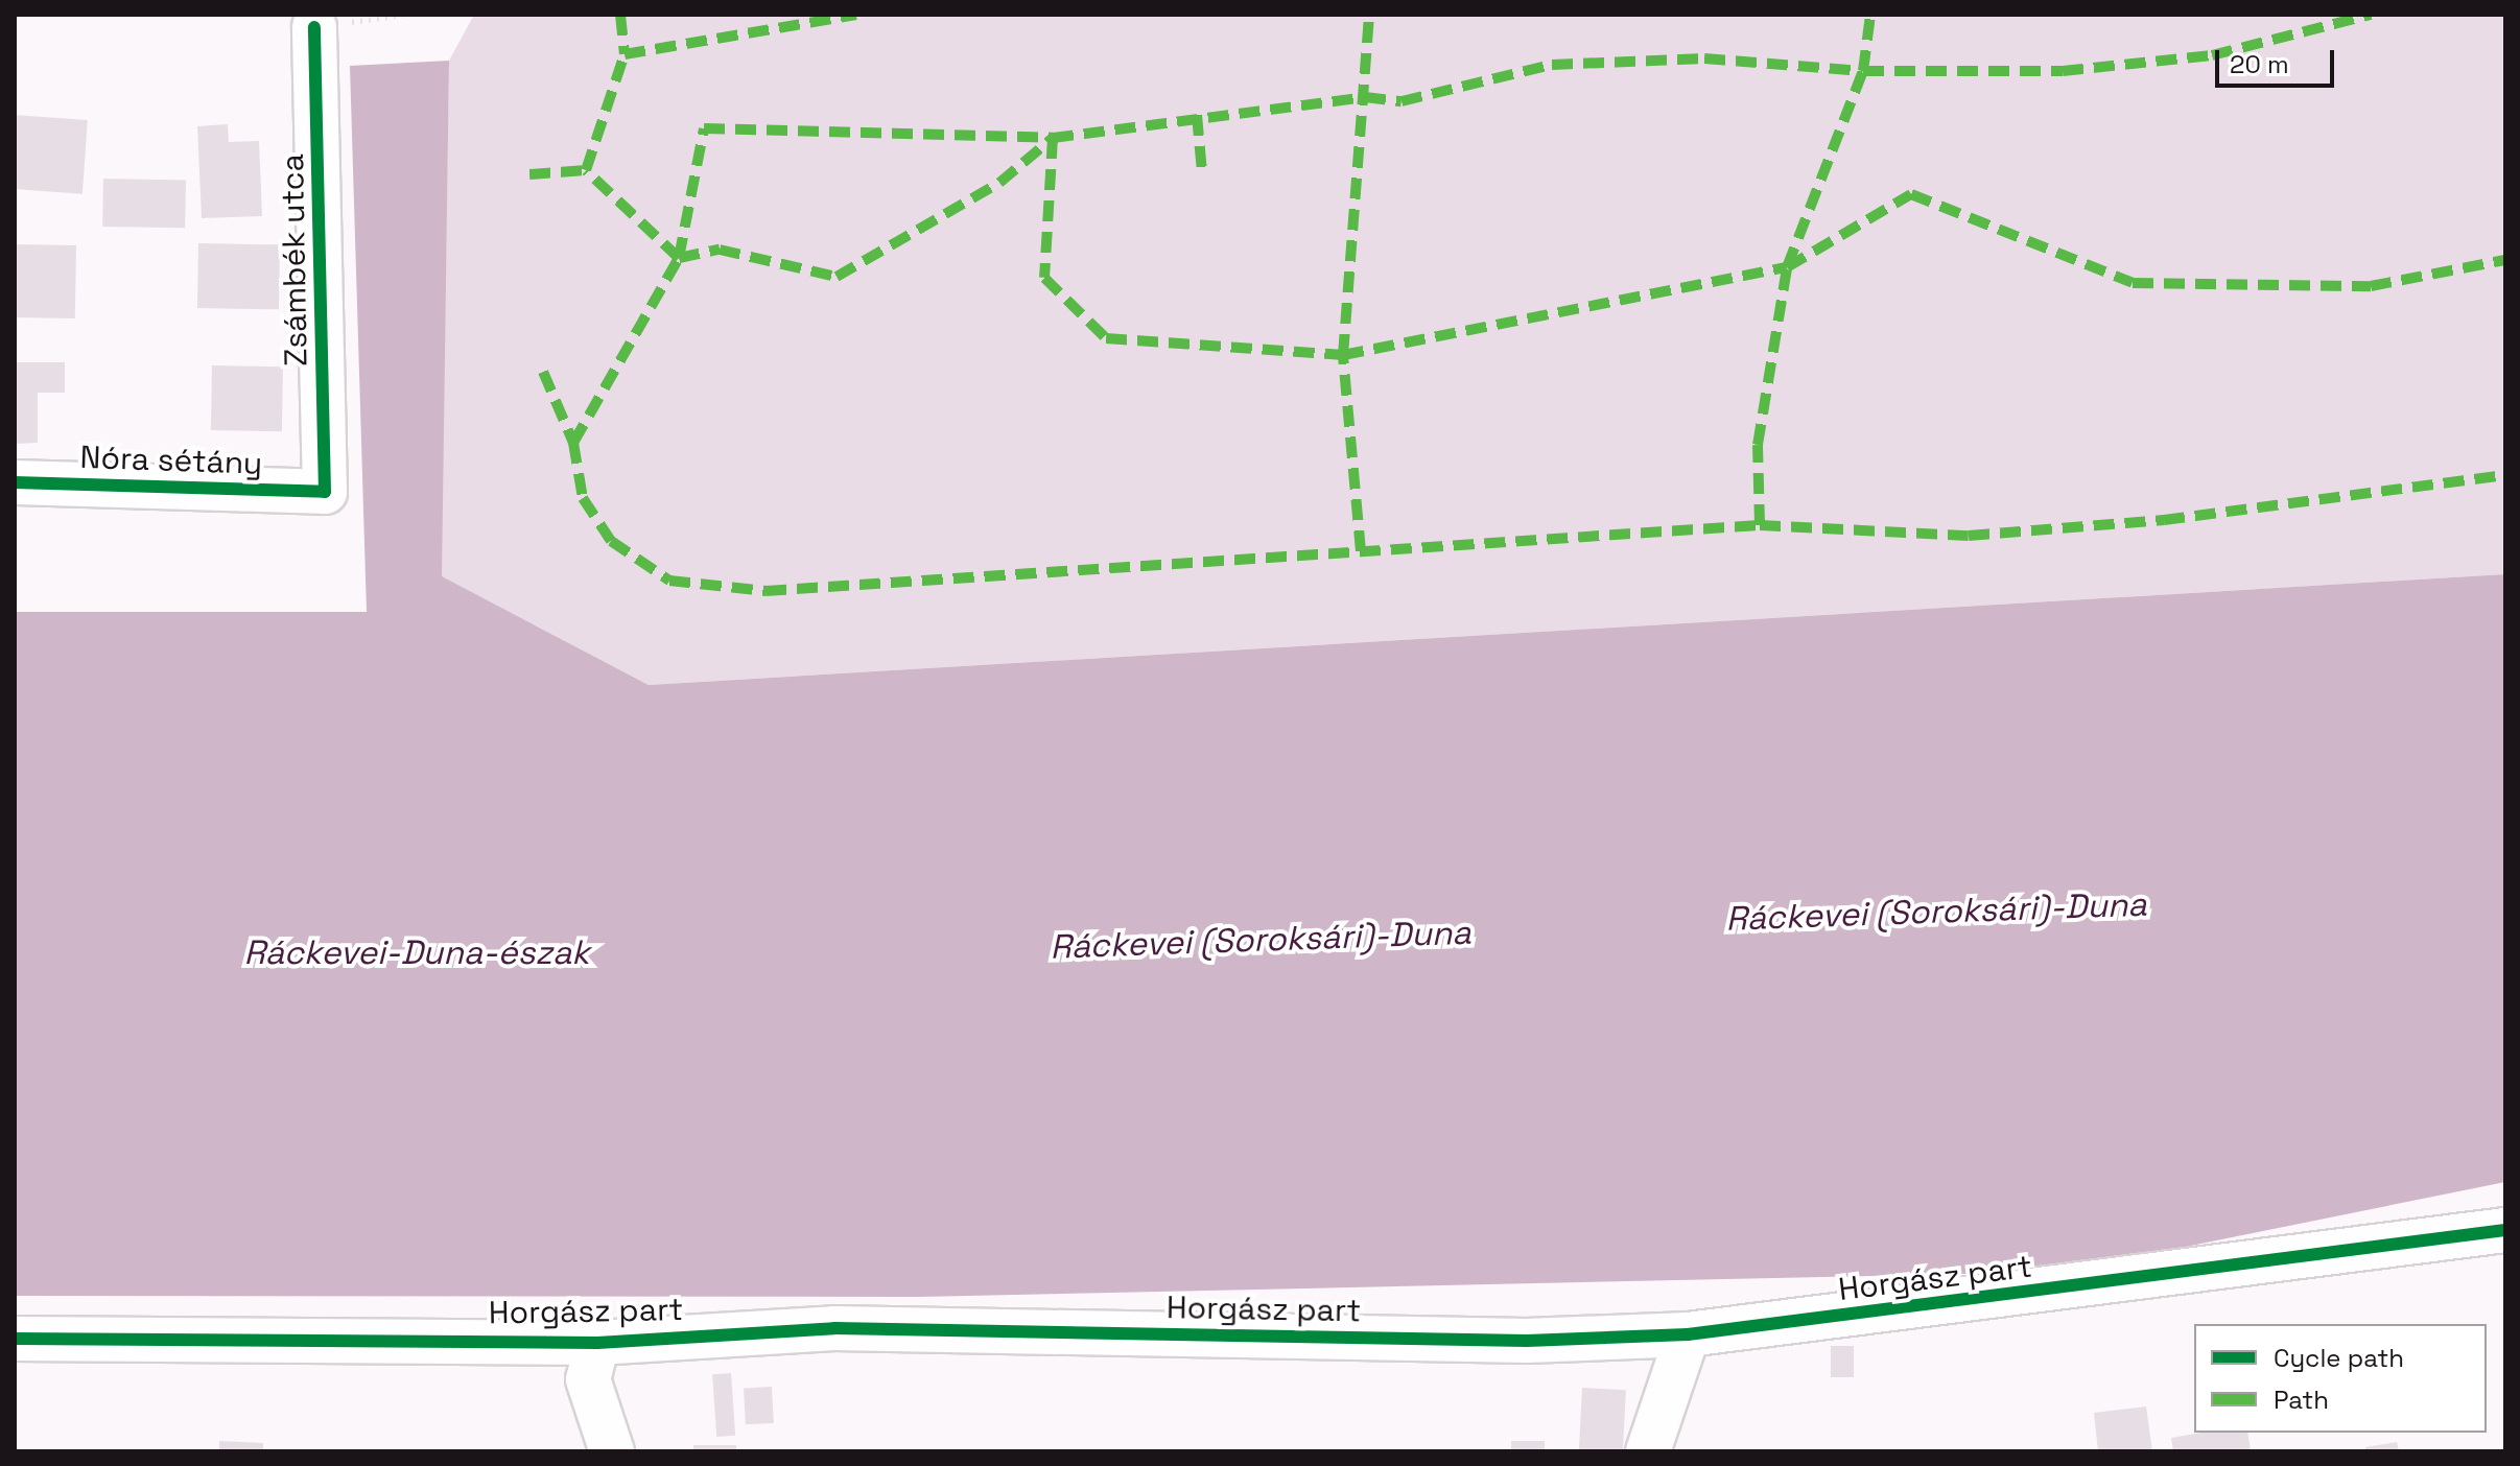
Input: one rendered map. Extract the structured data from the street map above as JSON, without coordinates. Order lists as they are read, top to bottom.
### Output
{
  "streets": {
    "street": ["Zsámbék utca", "Nóra sétány", "Horgász part"]
  },
  "crossings": [
    ["Zsámbék utca", "Nóra sétány"]
  ],
  "water": ["Ráckevei (Soroksári)-Duna", "Ráckevei-Duna-észak"],
  "legend": ["Cycle path", "Path"],
  "scale_bar": "20 m"
}
